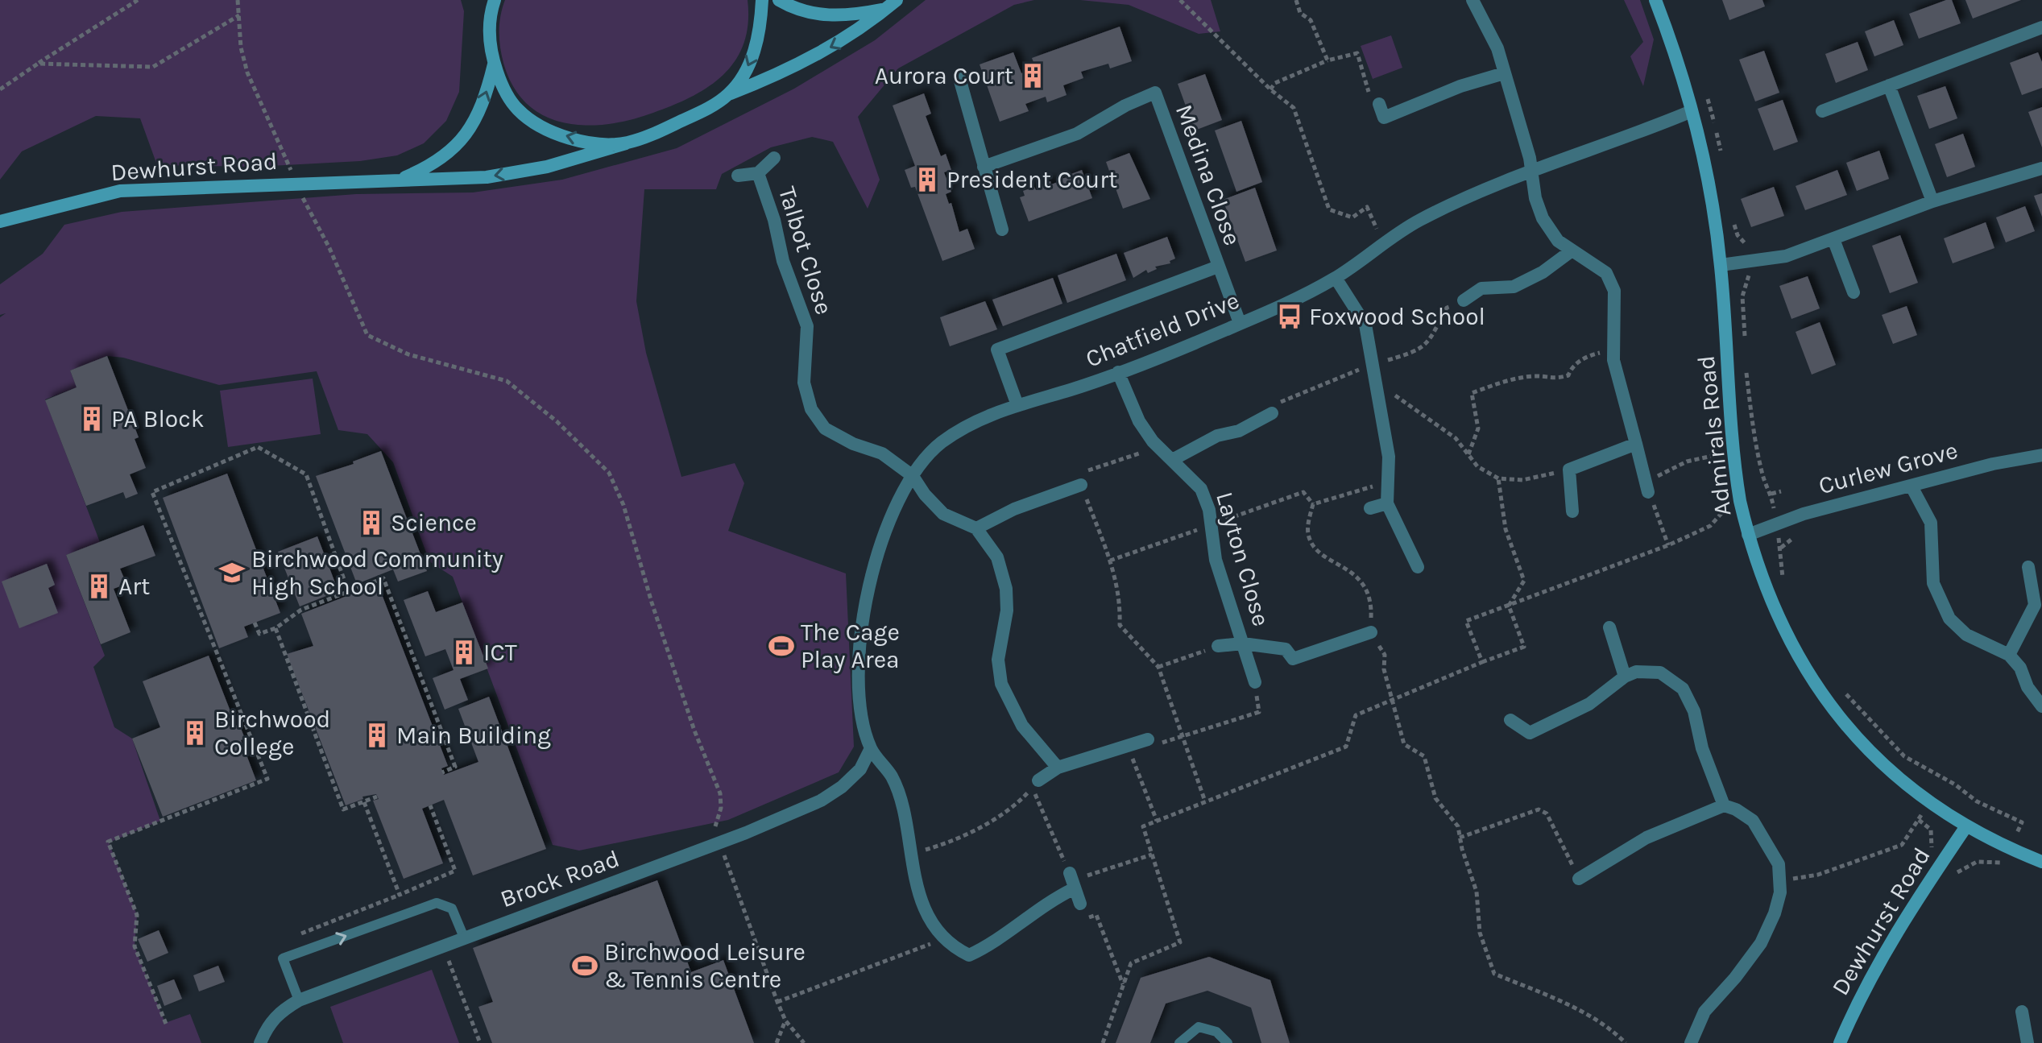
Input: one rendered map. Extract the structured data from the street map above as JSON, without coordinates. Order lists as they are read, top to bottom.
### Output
{
  "streets": {
    "street": [
      "Dewhurst Road",
      "Medina Close",
      "Talbot Close",
      "Chatfield Drive",
      "Admirals Road",
      "Curlew Grove",
      "Layton Close",
      "Brock Road"
    ]
  },
  "crossings": [
    ["Dewhurst Road", "Admirals Road"],
    ["Medina Close", "Chatfield Drive"],
    ["Talbot Close", "Chatfield Drive"],
    ["Chatfield Drive", "Admirals Road"],
    ["Chatfield Drive", "Layton Close"],
    ["Chatfield Drive", "Brock Road"],
    ["Admirals Road", "Curlew Grove"]
  ],
  "places": {
    "building": [
      "Aurora Court",
      "President Court",
      "PA Block",
      "Science",
      "Art",
      "ICT",
      "Birchwood College",
      "Main Building"
    ],
    "bus stop": ["Foxwood School"],
    "school or university": ["Birchwood Community High School"],
    "sports": ["The Cage Play Area", "Birchwood Leisure & Tennis Centre"]
  }
}
